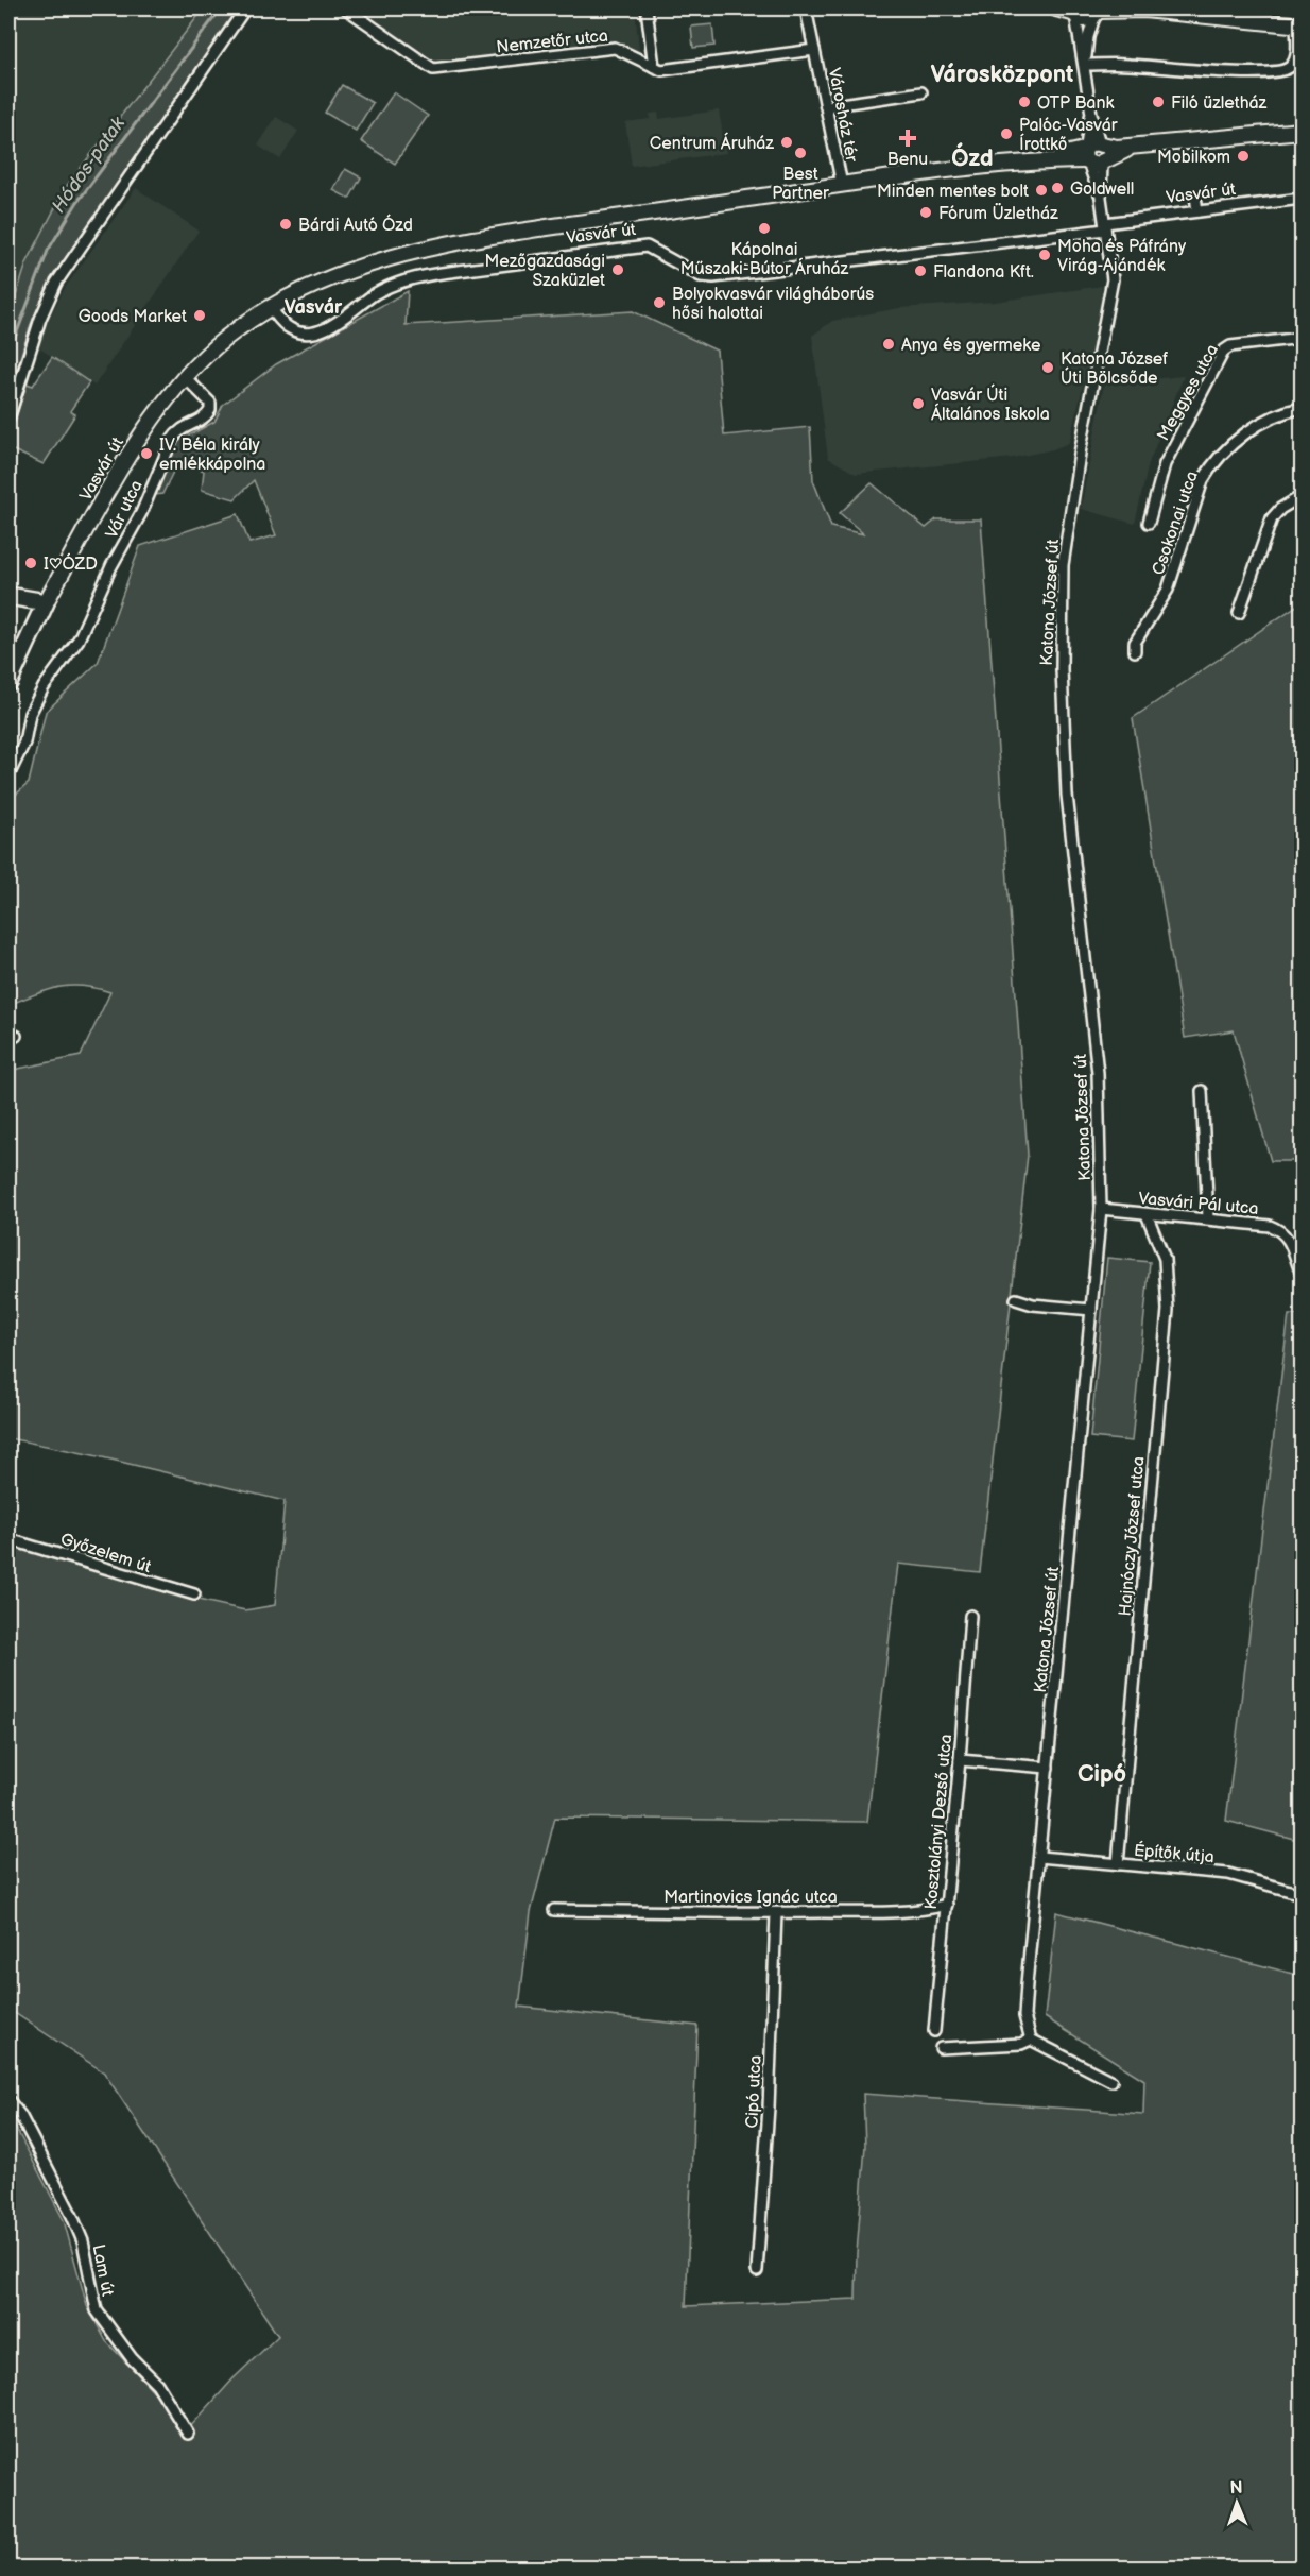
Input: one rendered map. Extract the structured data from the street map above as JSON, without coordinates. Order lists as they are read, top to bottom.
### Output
{
  "streets": {
    "main road": ["Vasvár út"],
    "street": [
      "Nemzetőr utca",
      "Városház tér",
      "Meggyes utca",
      "Vár utca",
      "Csokonai utca",
      "Katona József út",
      "Vasvári Pál utca",
      "Hajnóczy József utca",
      "Győzelem út",
      "Kosztolányi Dezső utca",
      "Építők útja",
      "Martinovics Ignác utca",
      "Cipó utca",
      "Lam út"
    ]
  },
  "crossings": [
    ["Nemzetőr utca", "Városház tér"],
    ["Városház tér", "Vasvár út"],
    ["Vasvár út", "Vár utca"],
    ["Vasvár út", "Katona József út"],
    ["Katona József út", "Vasvári Pál utca"],
    ["Katona József út", "Építők útja"],
    ["Vasvári Pál utca", "Hajnóczy József utca"],
    ["Hajnóczy József utca", "Építők útja"],
    ["Kosztolányi Dezső utca", "Martinovics Ignác utca"],
    ["Martinovics Ignác utca", "Cipó utca"]
  ],
  "districts": [
    "Városközpont",
    "Ózd",
    "Vasvár",
    "Cipó"
  ],
  "water": ["Hódos-patak"],
  "places": {
    "other": [
      "OTP Bank",
      "Filó üzletház",
      "Palóc-Vasvár Írottkő",
      "Centrum Áruház",
      "Best Partner",
      "Mobilkom",
      "Goldwell",
      "Minden mentes bolt",
      "Fórum Üzletház",
      "Bárdi Autó Ózd",
      "Kápolnai Műszaki-Bútor Áruház",
      "Moha és Páfrány Virág-Ajándék",
      "Mezőgazdasági Szaküzlet",
      "Flandona Kft.",
      "Bolyokvasvár világháborús hősi halottai",
      "Goods Market",
      "Anya és gyermeke",
      "Katona József Úti Bölcsőde",
      "Vasvár Úti Általános Iskola",
      "IV. Béla király emlékkápolna",
      "I♥ÓZD"
    ],
    "health": ["Benu"]
  },
  "north": "top"
}
